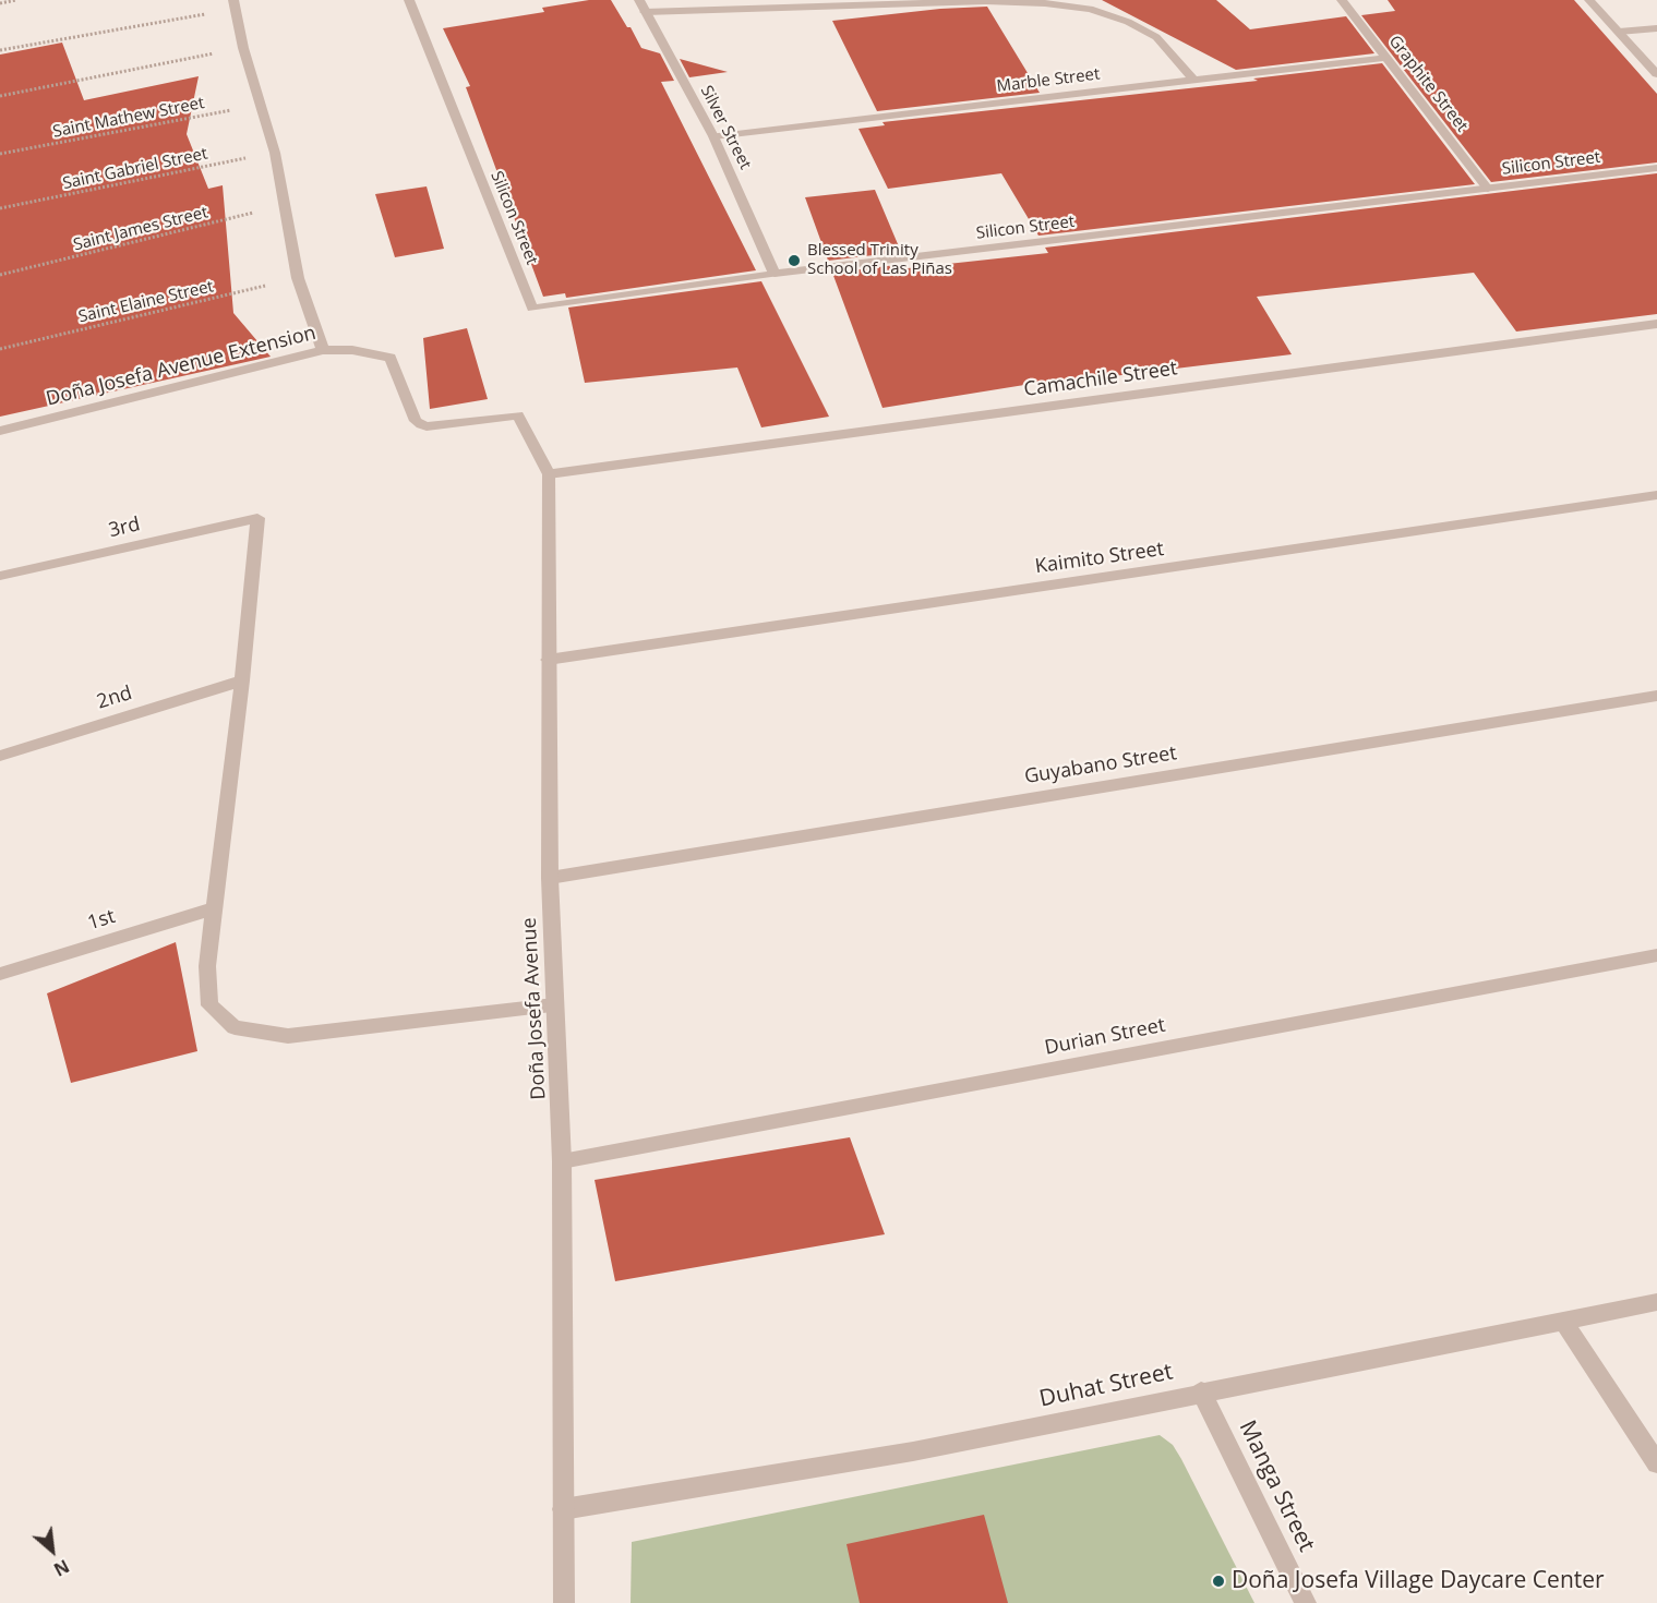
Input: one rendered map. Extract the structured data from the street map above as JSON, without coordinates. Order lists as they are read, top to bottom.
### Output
{
  "streets": {
    "street": [
      "Marble Street",
      "Graphite Street",
      "Silver Street",
      "Silicon Street",
      "Doña Josefa Avenue Extension",
      "Camachile Street",
      "3rd",
      "Kaimito Street",
      "2nd",
      "Guyabano Street",
      "1st",
      "Doña Josefa Avenue",
      "Durian Street",
      "Duhat Street",
      "Manga Street"
    ],
    "path": [
      "Saint Mathew Street",
      "Saint Gabriel Street",
      "Saint James Street",
      "Saint Elaine Street"
    ]
  },
  "crossings": [
    ["Marble Street", "Graphite Street"],
    ["Marble Street", "Silver Street"],
    ["Graphite Street", "Silicon Street"],
    ["Silver Street", "Silicon Street"],
    ["Doña Josefa Avenue Extension", "Doña Josefa Avenue"],
    ["Camachile Street", "Doña Josefa Avenue"],
    ["3rd", "2nd"],
    ["Kaimito Street", "Doña Josefa Avenue"],
    ["Guyabano Street", "Doña Josefa Avenue"],
    ["Doña Josefa Avenue", "Durian Street"],
    ["Doña Josefa Avenue", "Duhat Street"],
    ["Duhat Street", "Manga Street"]
  ],
  "places": ["Blessed Trinity School of Las Piñas", "Doña Josefa Village Daycare Center"],
  "north": "bottom right"
}
